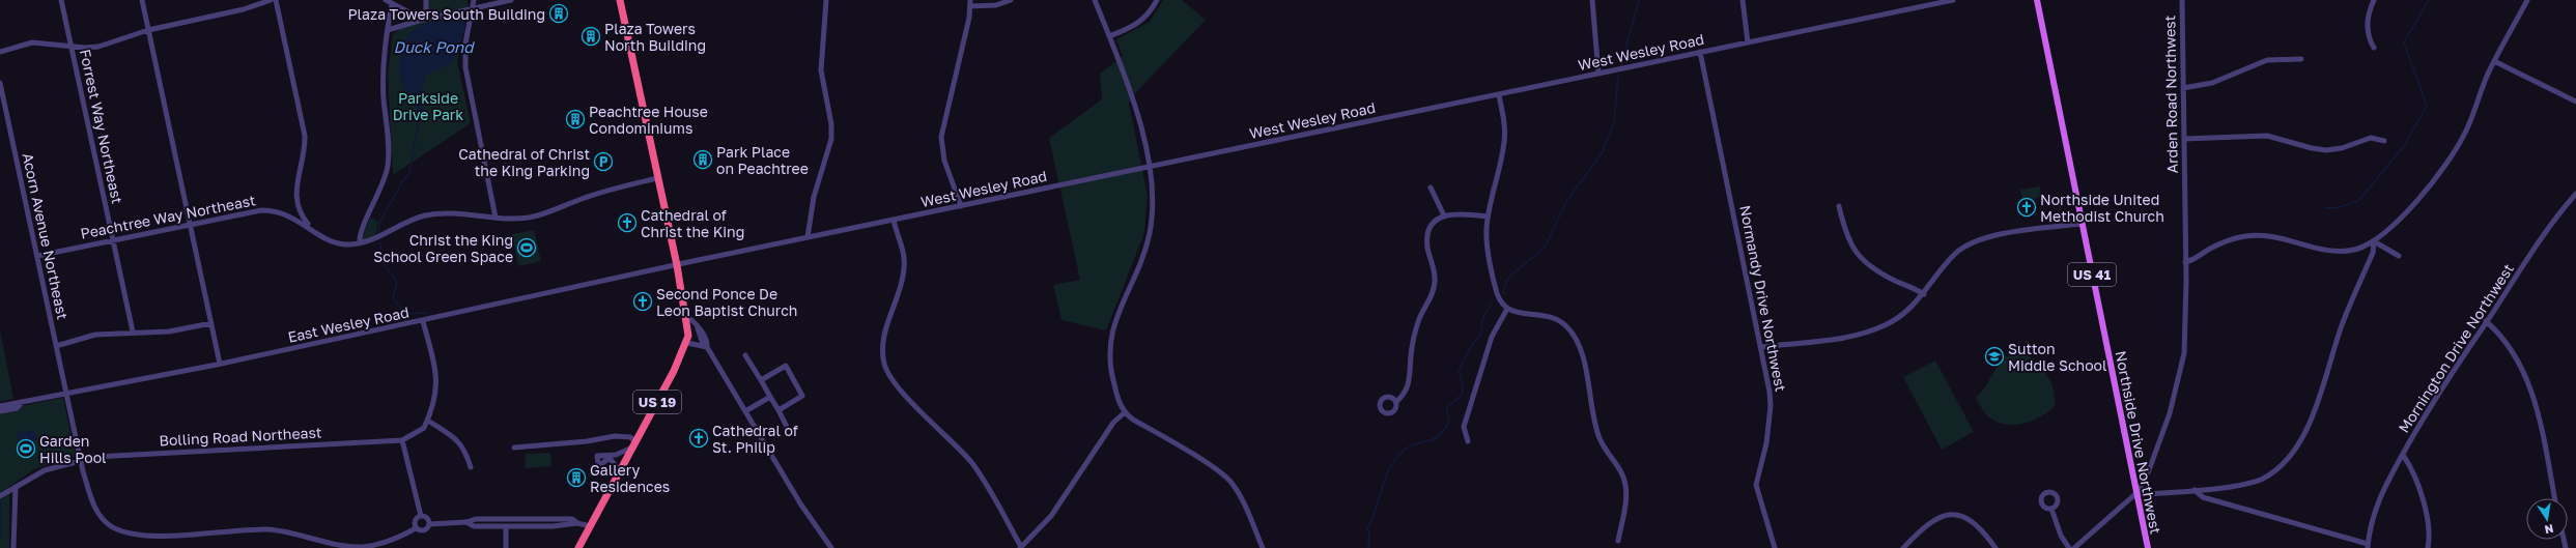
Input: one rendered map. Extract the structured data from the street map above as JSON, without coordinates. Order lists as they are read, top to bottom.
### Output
{
  "streets": {
    "highway": ["US 19"],
    "main road": ["US 41", "Northside Drive Northwest"],
    "street": [
      "West Wesley Road",
      "Arden Road Northwest",
      "Forrest Way Northeast",
      "Peachtree Way Northeast",
      "Acorn Avenue Northeast",
      "Normandy Drive Northwest",
      "East Wesley Road",
      "Mornington Drive Northwest",
      "Bolling Road Northeast"
    ]
  },
  "crossings": [
    ["West Wesley Road", "Normandy Drive Northwest"],
    ["West Wesley Road", "East Wesley Road"],
    ["West Wesley Road", "US 19"],
    ["Arden Road Northwest", "Northside Drive Northwest"],
    ["Forrest Way Northeast", "Peachtree Way Northeast"],
    ["Peachtree Way Northeast", "Acorn Avenue Northeast"],
    ["Peachtree Way Northeast", "US 19"],
    ["Acorn Avenue Northeast", "East Wesley Road"],
    ["Acorn Avenue Northeast", "Bolling Road Northeast"],
    ["East Wesley Road", "US 19"]
  ],
  "water": ["Duck Pond"],
  "parks": ["Parkside Drive Park"],
  "places": {
    "building": [
      "Plaza Towers South Building",
      "Plaza Towers North Building",
      "Peachtree House Condominiums",
      "Park Place on Peachtree",
      "Gallery Residences"
    ],
    "parking": ["Cathedral of Christ the King Parking"],
    "church": [
      "Northside United Methodist Church",
      "Cathedral of Christ the King",
      "Second Ponce De Leon Baptist Church",
      "Cathedral of St. Philip"
    ],
    "sports": ["Christ the King School Green Space", "Garden Hills Pool"],
    "school or university": ["Sutton Middle School"]
  },
  "north": "bottom"
}
